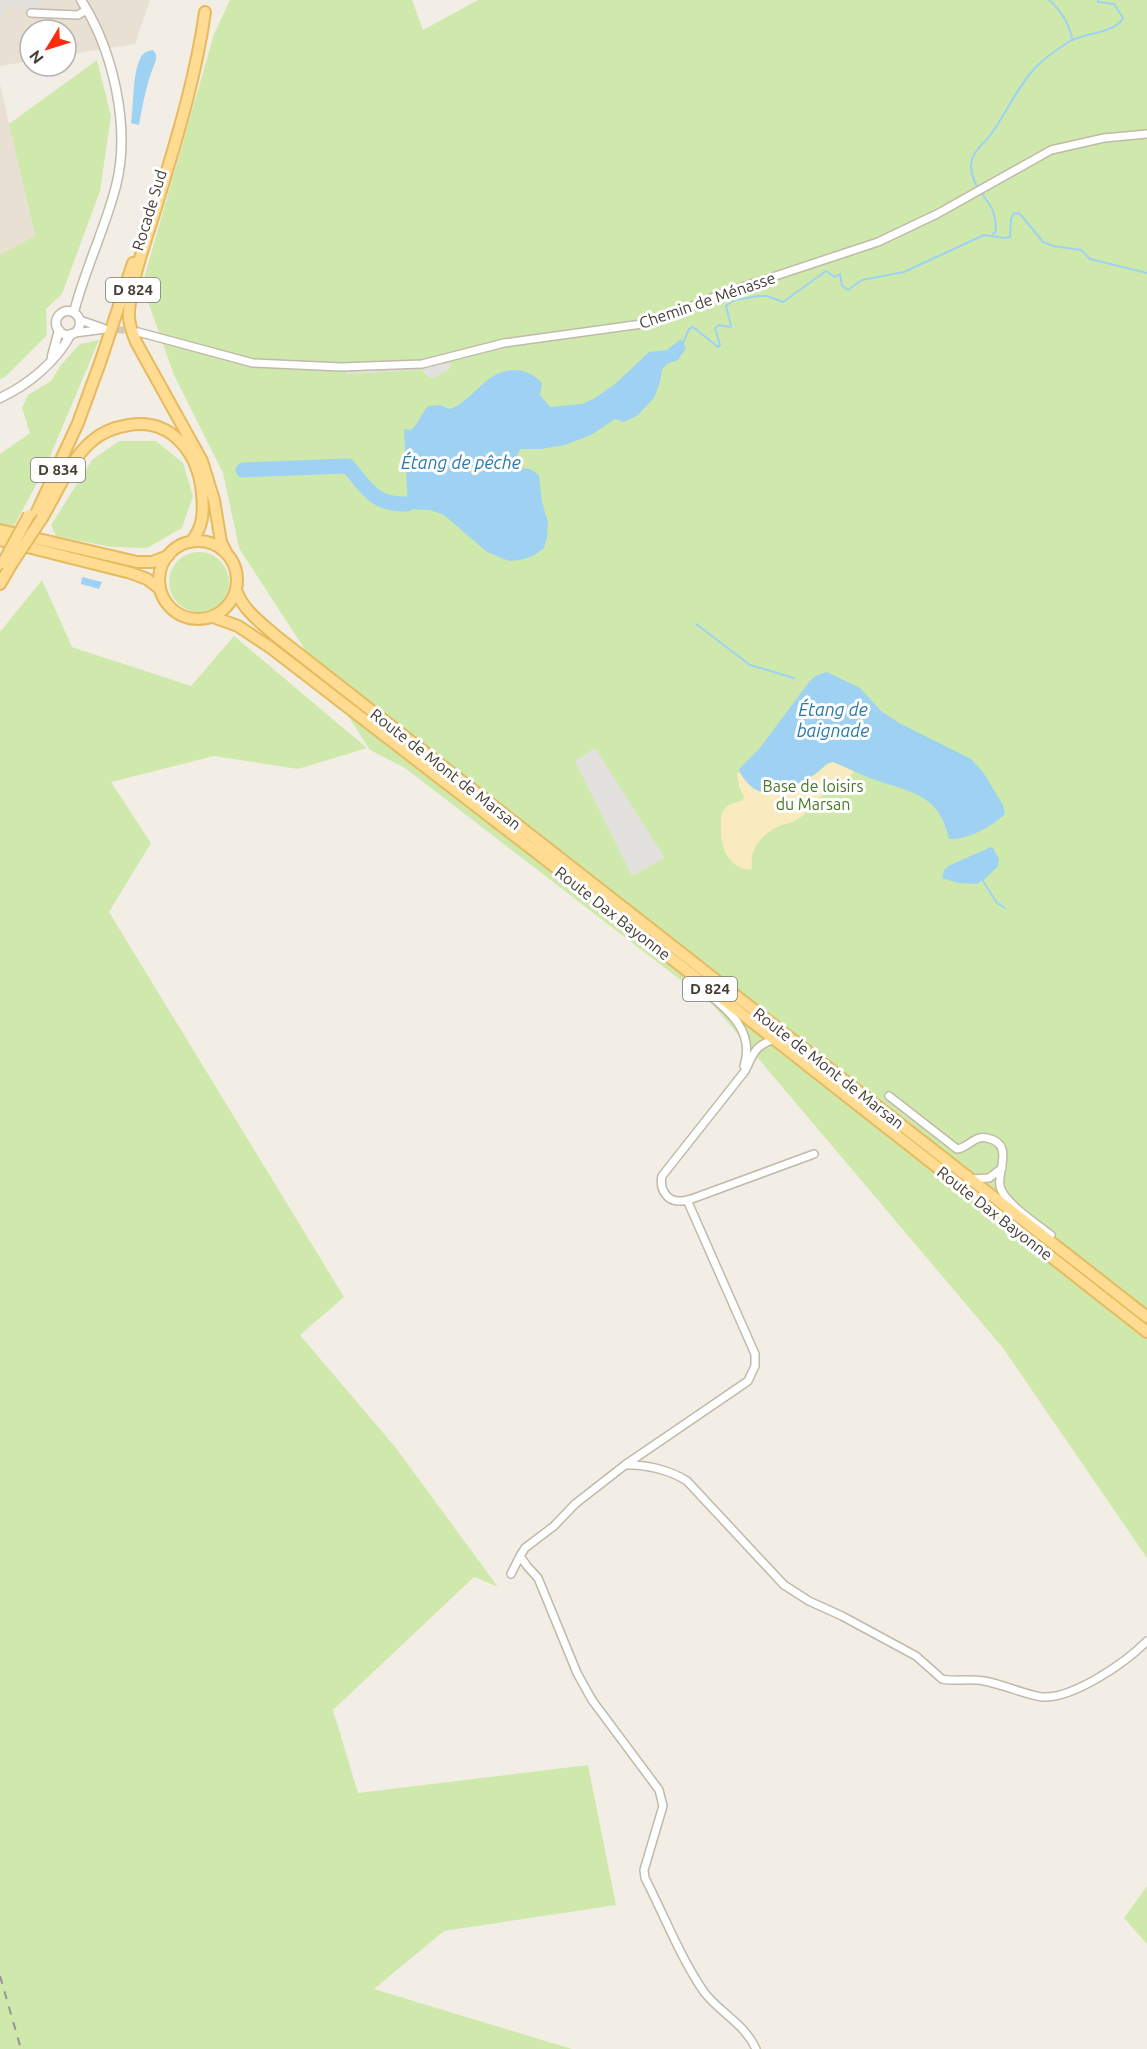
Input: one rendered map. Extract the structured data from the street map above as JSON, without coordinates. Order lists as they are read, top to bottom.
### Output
{
  "streets": {
    "main road": [
      "Rocade Sud",
      "D 824",
      "D 834",
      "Route de Mont de Marsan",
      "Route Dax Bayonne"
    ],
    "street": ["Chemin de Ménasse"]
  },
  "crossings": [
    ["Rocade Sud", "D 824"],
    ["Rocade Sud", "D 834"],
    ["D 824", "Route de Mont de Marsan"],
    ["D 824", "Route Dax Bayonne"],
    ["Route de Mont de Marsan", "Route Dax Bayonne"]
  ],
  "water": ["Étang de pêche", "Étang de baignade"],
  "parks": ["Base de loisirs du Marsan"],
  "north": "bottom left"
}
